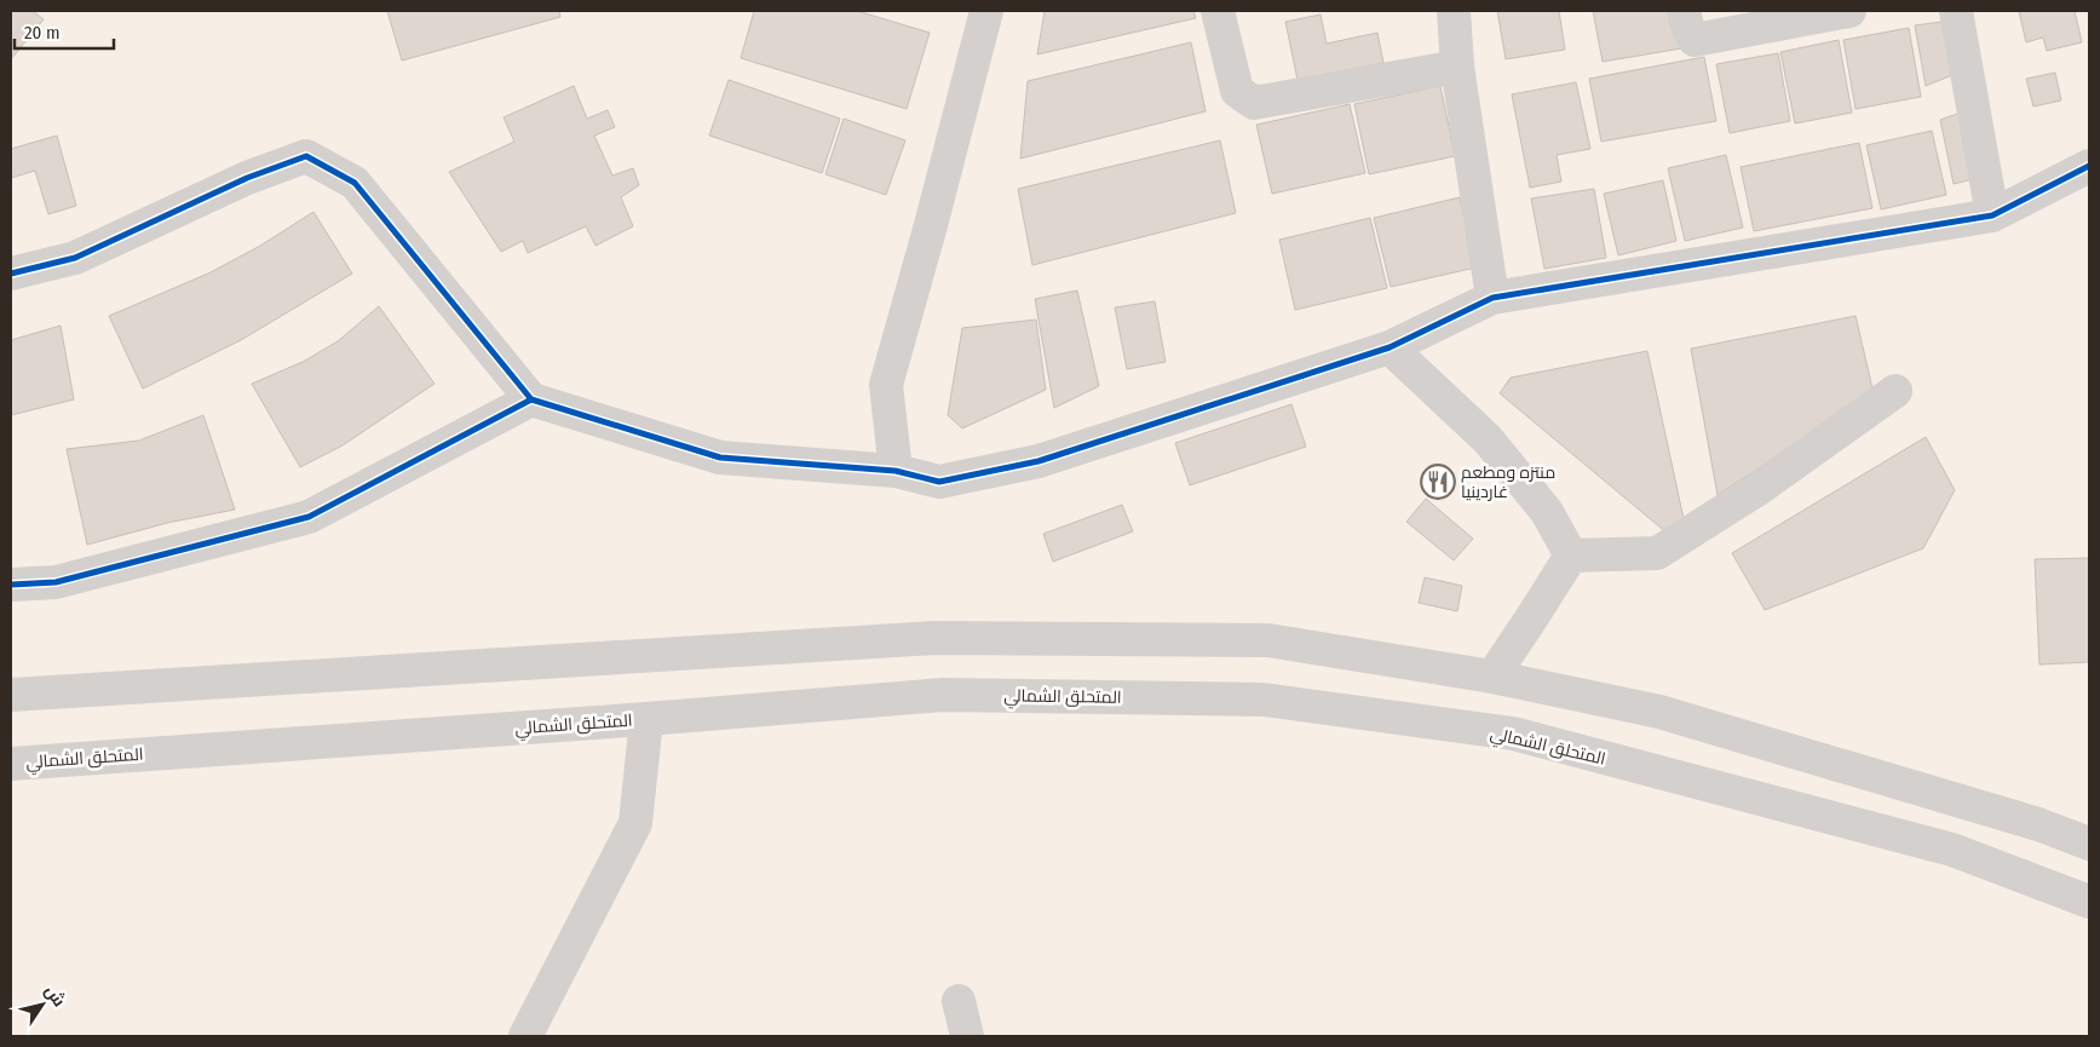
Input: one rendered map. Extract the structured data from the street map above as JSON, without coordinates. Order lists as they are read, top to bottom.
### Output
{
  "streets": {
    "main road": ["المتحلق الشمالي"]
  },
  "places": {
    "restaurant": ["منتزه ومطعم غاردينيا"]
  },
  "scale_bar": "20 m",
  "north": "top right"
}
